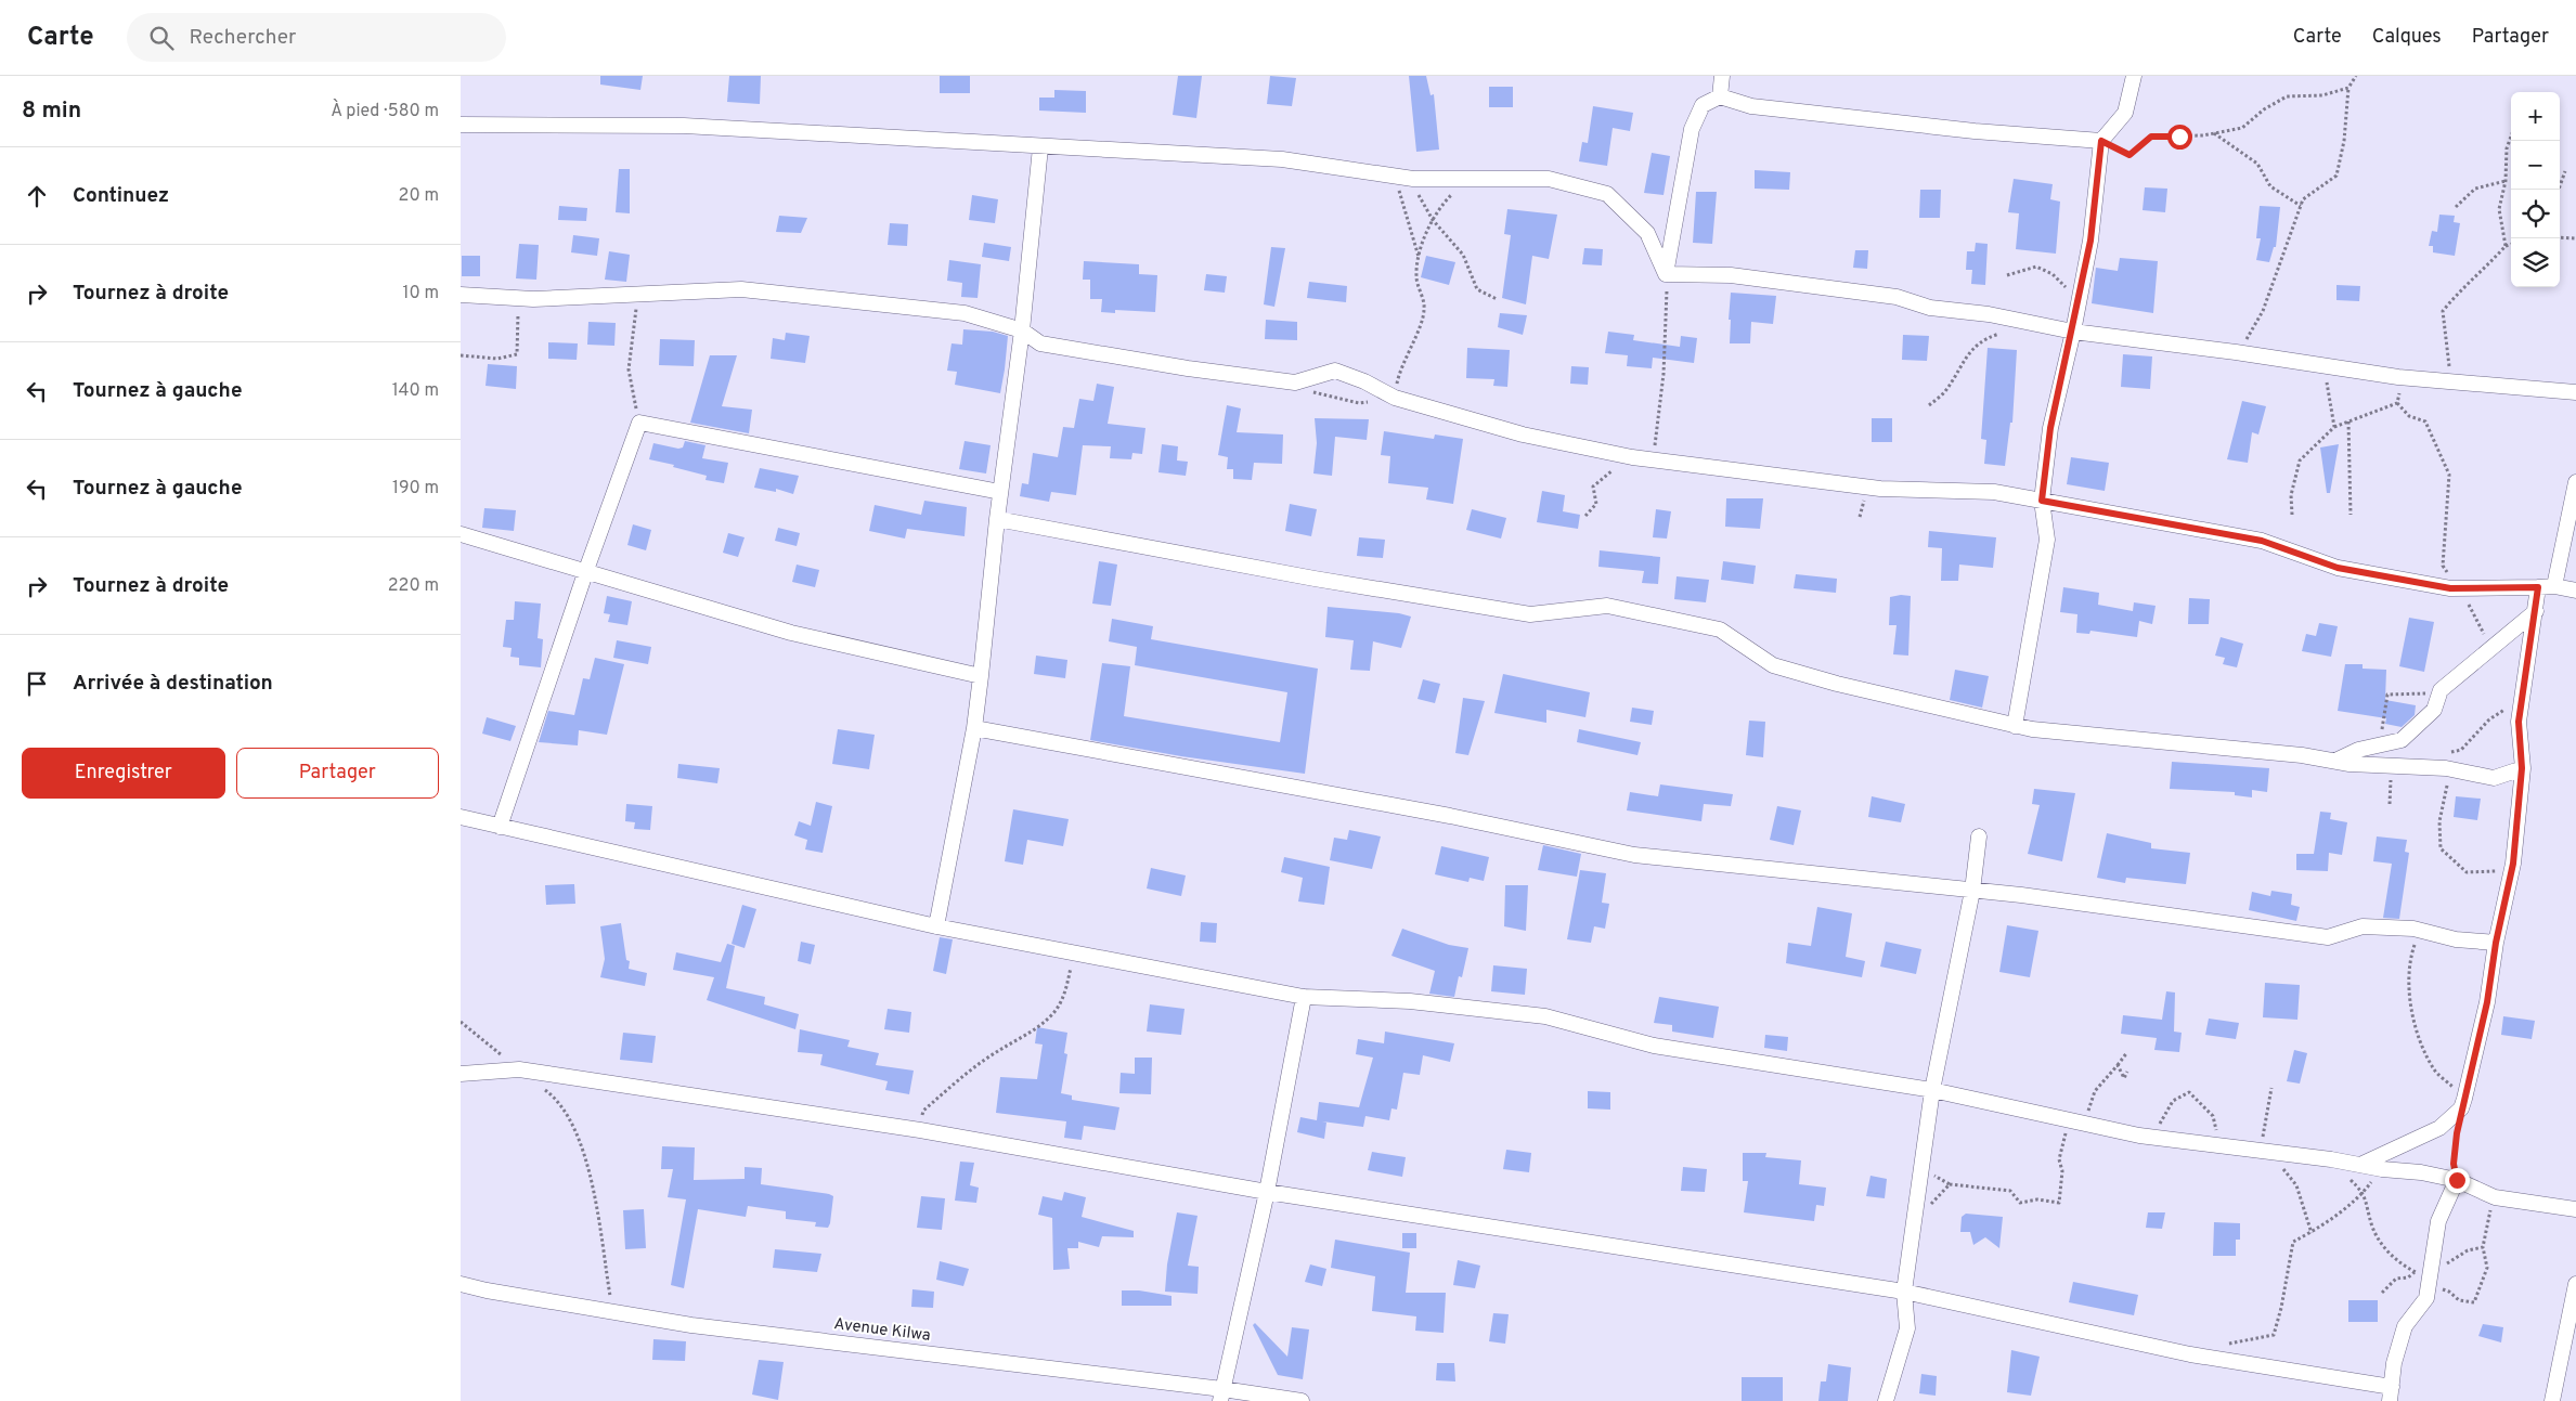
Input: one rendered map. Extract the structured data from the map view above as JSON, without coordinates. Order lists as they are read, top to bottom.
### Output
{
  "streets": {
    "street": ["Avenue Kilwa"]
  },
  "page": {
    "header": "Carte",
    "search": "Rechercher",
    "nav": ["Carte", "Calques", "Partager"],
    "heading": ["8 min", "À pied · 580 m"],
    "map_buttons": ["+", "−"],
    "list": [
      ["Continuez", "20 m"],
      ["Tournez à droite", "10 m"],
      ["Tournez à gauche", "140 m"],
      ["Tournez à gauche", "190 m"],
      ["Tournez à droite", "220 m"],
      "Arrivée à destination"
    ],
    "buttons": ["Enregistrer", "Partager"]
  }
}
